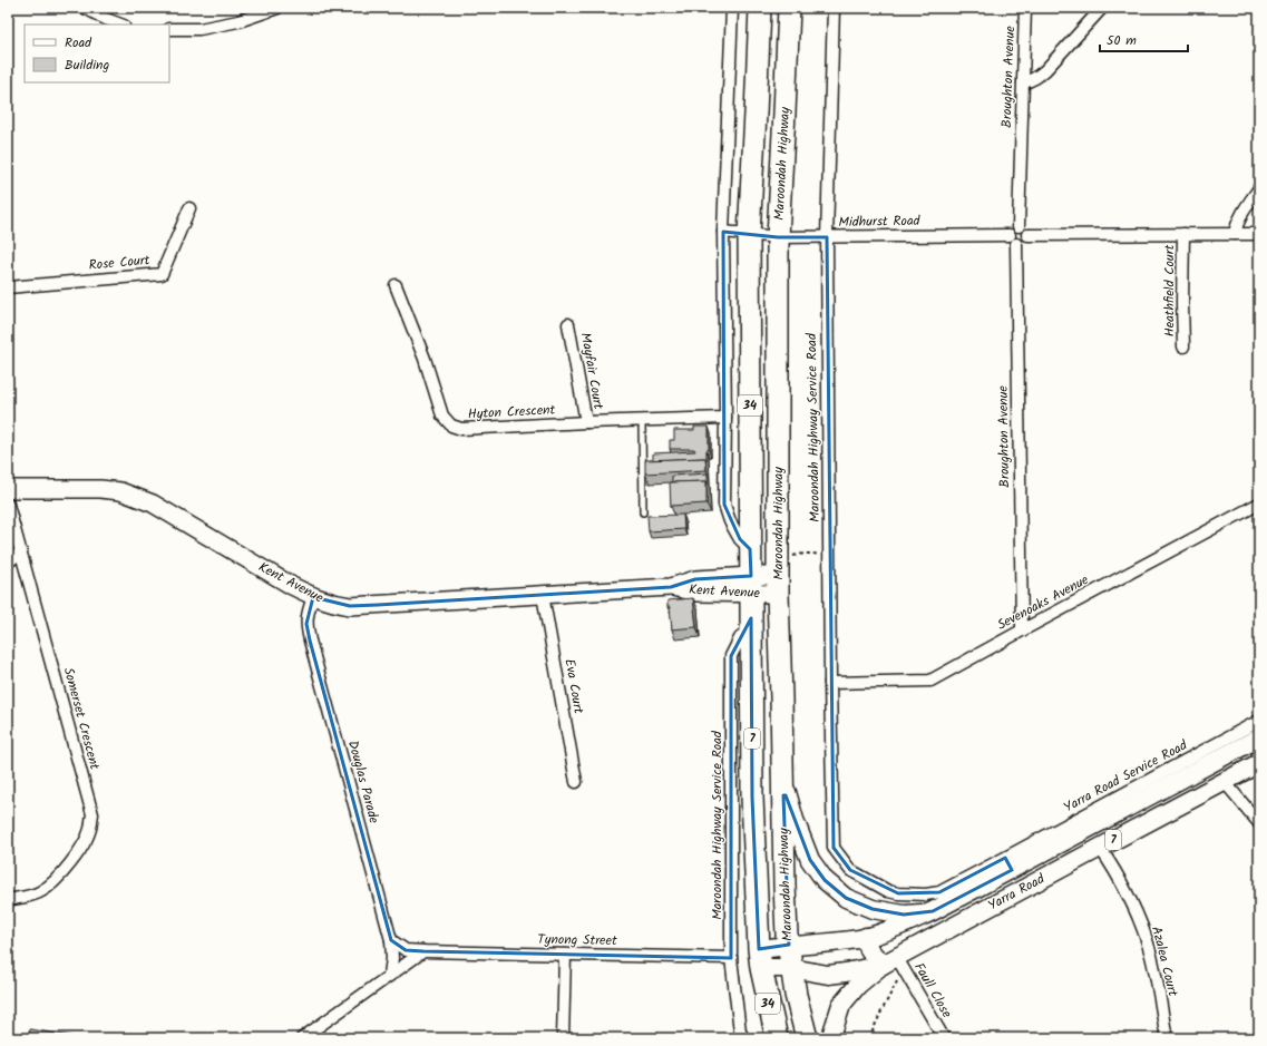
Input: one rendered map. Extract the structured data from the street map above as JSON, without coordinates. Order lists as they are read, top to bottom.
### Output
{
  "streets": {
    "highway": ["Maroondah Highway", "34", "7"],
    "main road": ["Kent Avenue", "Yarra Road"],
    "street": [
      "Broughton Avenue",
      "Midhurst Road",
      "Rose Court",
      "Heathfield Court",
      "Mayfair Court",
      "Hyton Crescent",
      "Maroondah Highway Service Road",
      "Sevenoaks Avenue",
      "Eva Court",
      "Somerset Crescent",
      "Yarra Road Service Road",
      "Douglas Parade",
      "Tynong Street",
      "Azalea Court",
      "Faull Close"
    ]
  },
  "crossings": [
    ["Broughton Avenue", "Midhurst Road"],
    ["Broughton Avenue", "Sevenoaks Avenue"],
    ["Maroondah Highway", "Midhurst Road"],
    ["Maroondah Highway", "Maroondah Highway Service Road"],
    ["Maroondah Highway", "Kent Avenue"],
    ["Maroondah Highway", "Yarra Road"],
    ["Midhurst Road", "Maroondah Highway Service Road"],
    ["Mayfair Court", "Hyton Crescent"],
    ["Maroondah Highway Service Road", "Sevenoaks Avenue"],
    ["Maroondah Highway Service Road", "Yarra Road Service Road"],
    ["Maroondah Highway Service Road", "Tynong Street"],
    ["Kent Avenue", "Eva Court"],
    ["Kent Avenue", "Douglas Parade"],
    ["Yarra Road Service Road", "Yarra Road"],
    ["Douglas Parade", "Tynong Street"],
    ["Yarra Road", "Azalea Court"],
    ["Yarra Road", "Faull Close"]
  ],
  "legend": ["Road", "Building"],
  "scale_bar": "50 m"
}
